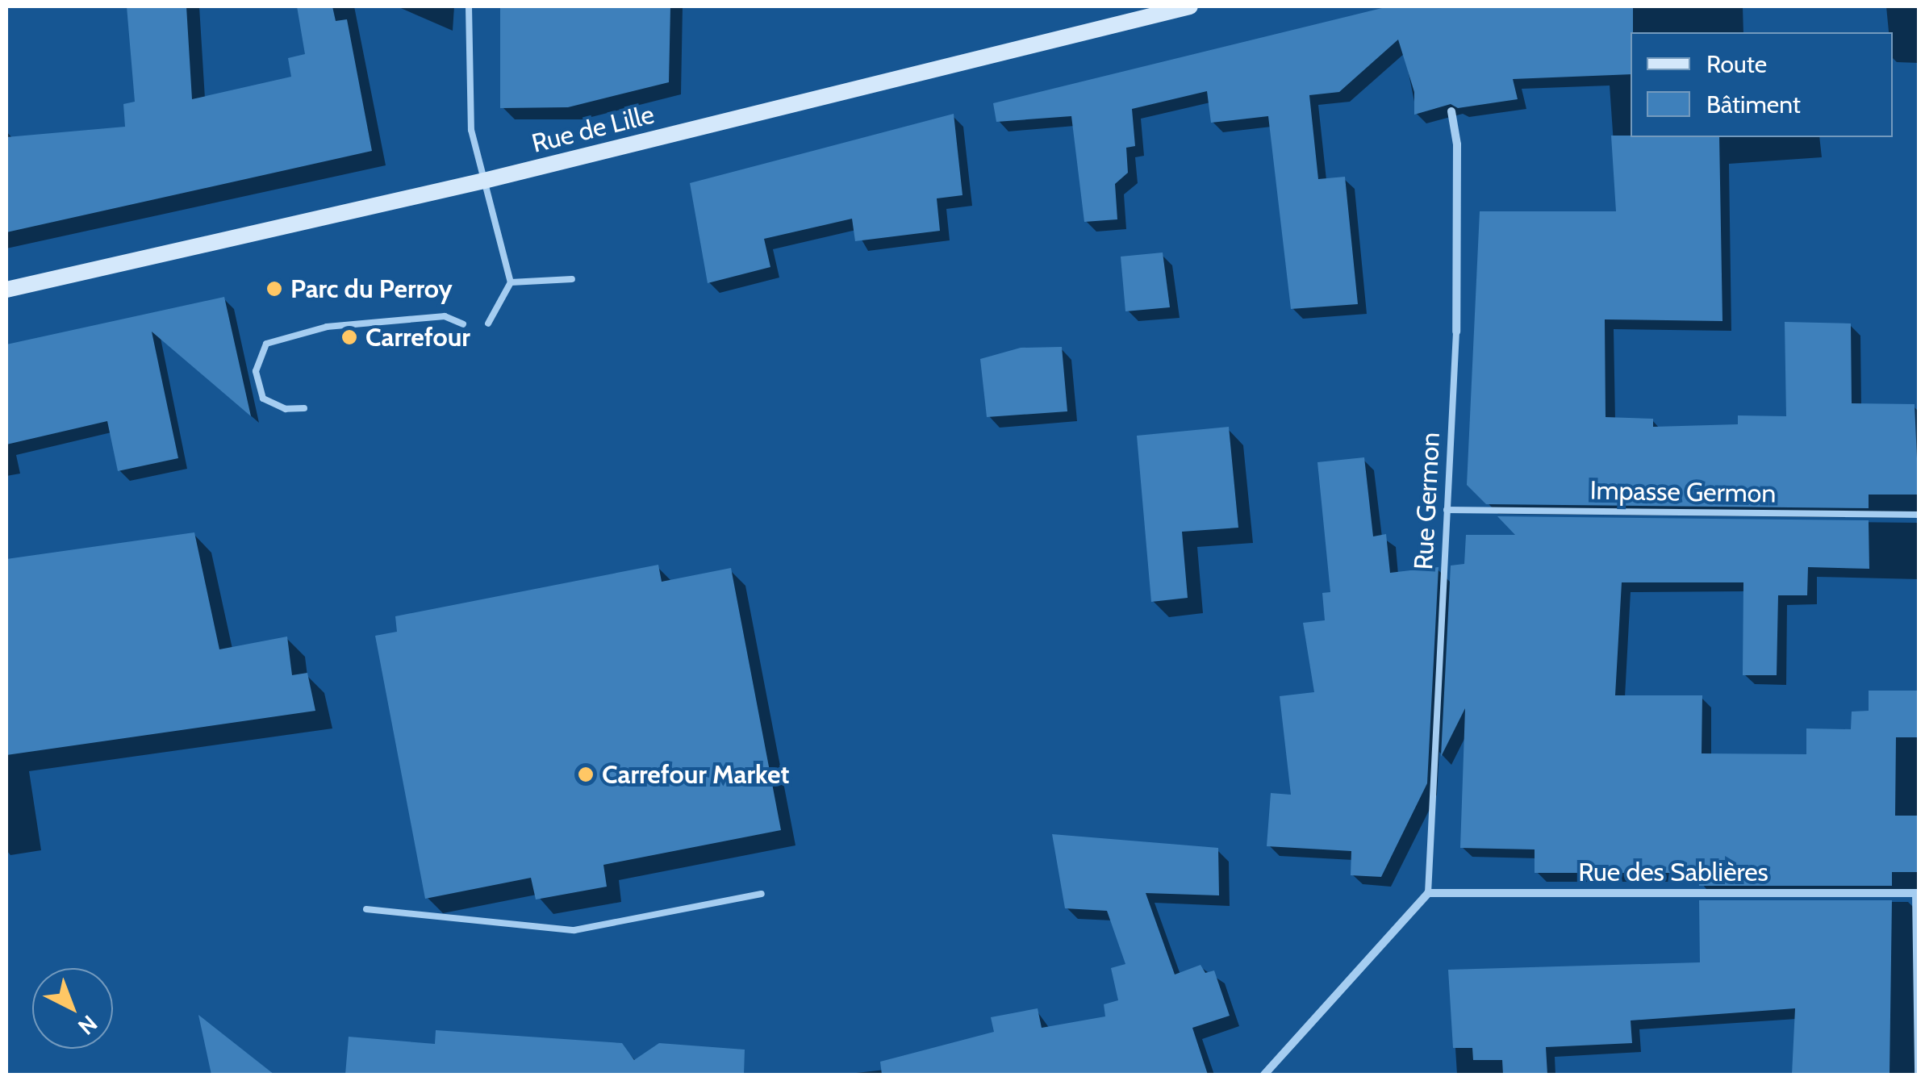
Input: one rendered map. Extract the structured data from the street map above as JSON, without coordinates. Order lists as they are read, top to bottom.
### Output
{
  "streets": {
    "main road": ["Rue de Lille"],
    "street": ["Rue Germon", "Rue des Sablières"],
    "lane": ["Impasse Germon"]
  },
  "crossings": [
    ["Impasse Germon", "Rue Germon"],
    ["Rue Germon", "Rue des Sablières"]
  ],
  "places": ["Parc du Perroy", "Carrefour", "Carrefour Market"],
  "legend": ["Route", "Bâtiment"],
  "north": "bottom right"
}
